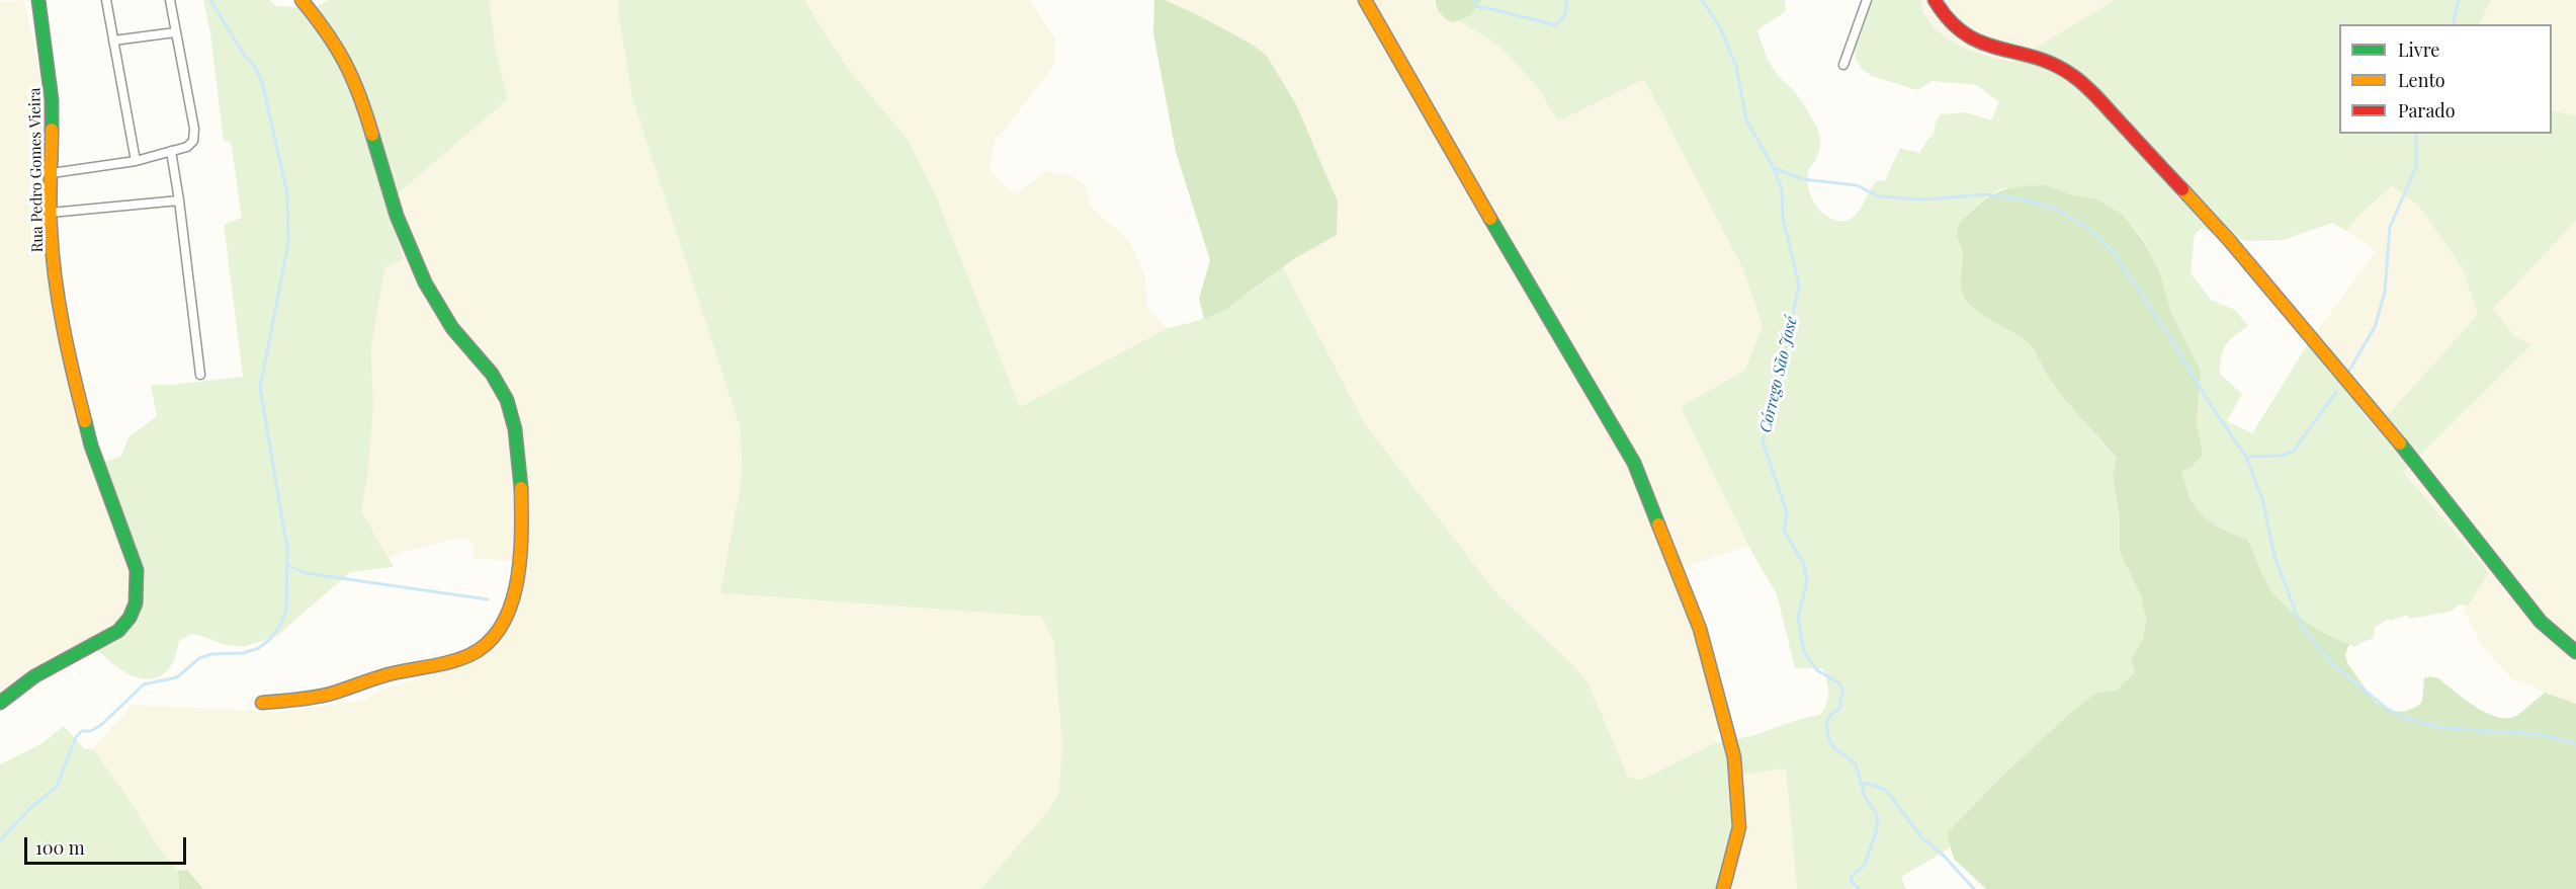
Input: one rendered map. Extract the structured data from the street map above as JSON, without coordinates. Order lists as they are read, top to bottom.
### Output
{
  "streets": {
    "street": ["Rua Pedro Gomes Vieira"]
  },
  "water": ["Córrego São José"],
  "legend": ["Livre", "Lento", "Parado"],
  "scale_bar": "100 m"
}
